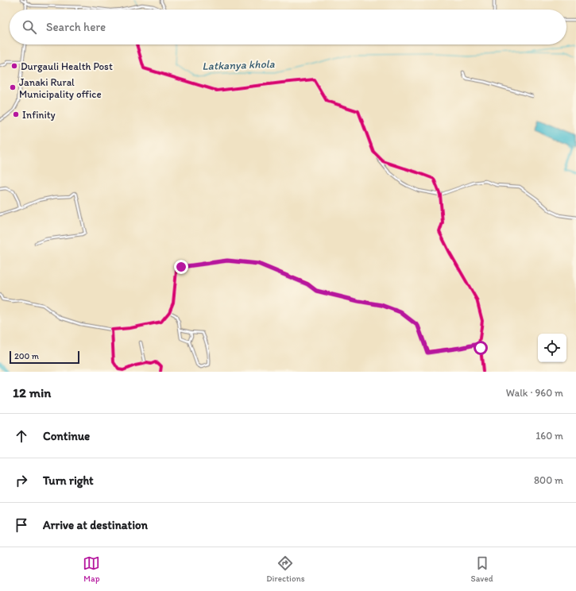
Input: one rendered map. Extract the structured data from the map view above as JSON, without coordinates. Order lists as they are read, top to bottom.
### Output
{
  "water": ["Latkanya khola"],
  "places": ["Durgauli Health Post", "Janaki Rural Municipality office", "Infinity"],
  "scale_bar": "200 m",
  "page": {
    "search": "Search here",
    "scale": "200 m",
    "heading": ["12 min", "Walk · 960 m"],
    "list": [
      ["Continue", "160 m"],
      ["Turn right", "800 m"],
      "Arrive at destination"
    ],
    "nav": ["Map", "Directions", "Saved"]
  }
}
